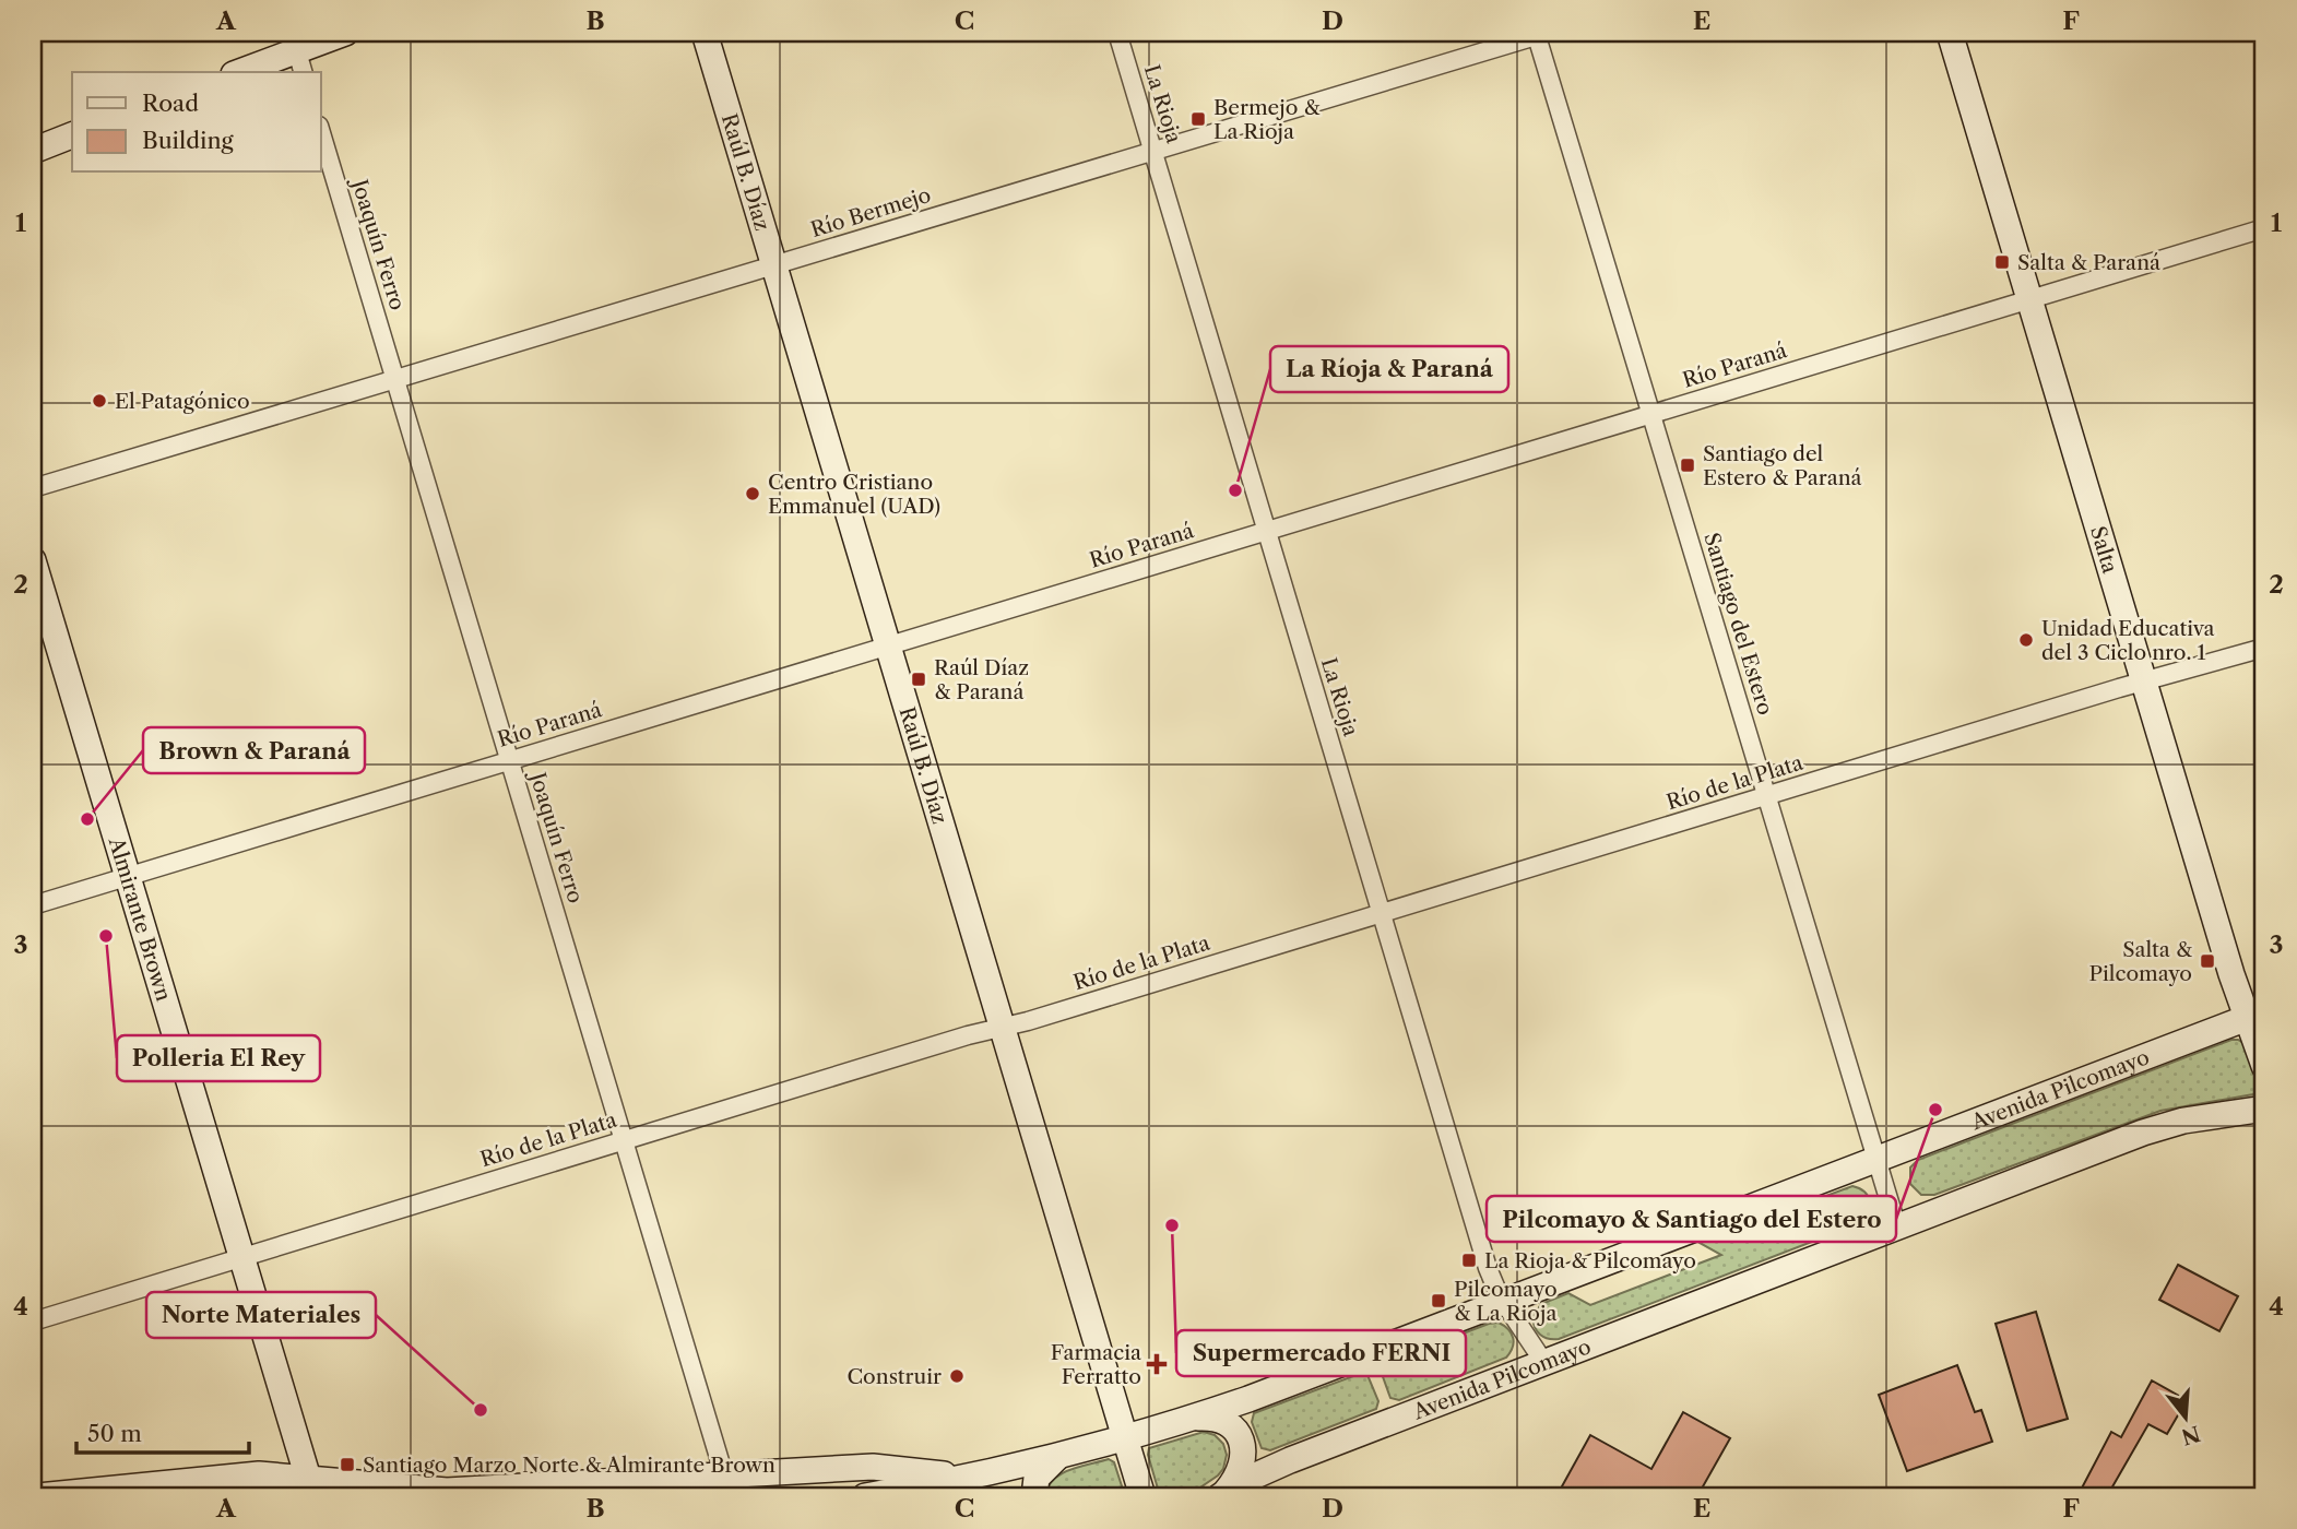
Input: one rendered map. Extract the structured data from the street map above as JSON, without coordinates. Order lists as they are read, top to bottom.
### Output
{
  "streets": {
    "main road": [
      "Raúl B. Díaz",
      "Salta",
      "Almirante Brown",
      "Avenida Pilcomayo"
    ],
    "street": [
      "La Rioja",
      "Río Bermejo",
      "Joaquín Ferro",
      "Río Paraná",
      "Santiago del Estero",
      "Río de la Plata"
    ]
  },
  "crossings": [
    ["La Rioja", "Río Bermejo"],
    ["La Rioja", "Río Paraná"],
    ["La Rioja", "Río de la Plata"],
    ["La Rioja", "Avenida Pilcomayo"],
    ["Raúl B. Díaz", "Río Bermejo"],
    ["Raúl B. Díaz", "Río Paraná"],
    ["Raúl B. Díaz", "Río de la Plata"],
    ["Raúl B. Díaz", "Avenida Pilcomayo"],
    ["Río Bermejo", "Joaquín Ferro"],
    ["Río Bermejo", "Santiago del Estero"],
    ["Joaquín Ferro", "Río Paraná"],
    ["Joaquín Ferro", "Río de la Plata"],
    ["Río Paraná", "Salta"],
    ["Río Paraná", "Santiago del Estero"],
    ["Río Paraná", "Almirante Brown"],
    ["Salta", "Río de la Plata"],
    ["Salta", "Avenida Pilcomayo"],
    ["Santiago del Estero", "Río de la Plata"],
    ["Santiago del Estero", "Avenida Pilcomayo"],
    ["Río de la Plata", "Almirante Brown"]
  ],
  "places": {
    "transit": [
      "Bermejo & La Rioja",
      "Salta & Paraná",
      "Santiago del Estero & Paraná",
      "Raúl Díaz & Paraná",
      "Salta & Pilcomayo",
      "La Rioja & Pilcomayo",
      "Pilcomayo & La Rioja",
      "Santiago Marzo Norte & Almirante Brown"
    ],
    "other": [
      "El Patagónico",
      "La Ríoja & Paraná",
      "Centro Cristiano Emmanuel (UAD)",
      "Unidad Educativa del 3 Ciclo nro. 1",
      "Brown & Paraná",
      "Polleria El Rey",
      "Pilcomayo & Santiago del Estero",
      "Supermercado FERNI",
      "Construir",
      "Norte Materiales"
    ],
    "health": ["Farmacia Ferratto"]
  },
  "legend": ["Road", "Building"],
  "scale_bar": "50 m",
  "north": "bottom",
  "grid": {
    "columns": [
      "A",
      "B",
      "C",
      "D",
      "E",
      "F"
    ],
    "rows": [
      "1",
      "2",
      "3",
      "4"
    ]
  }
}
